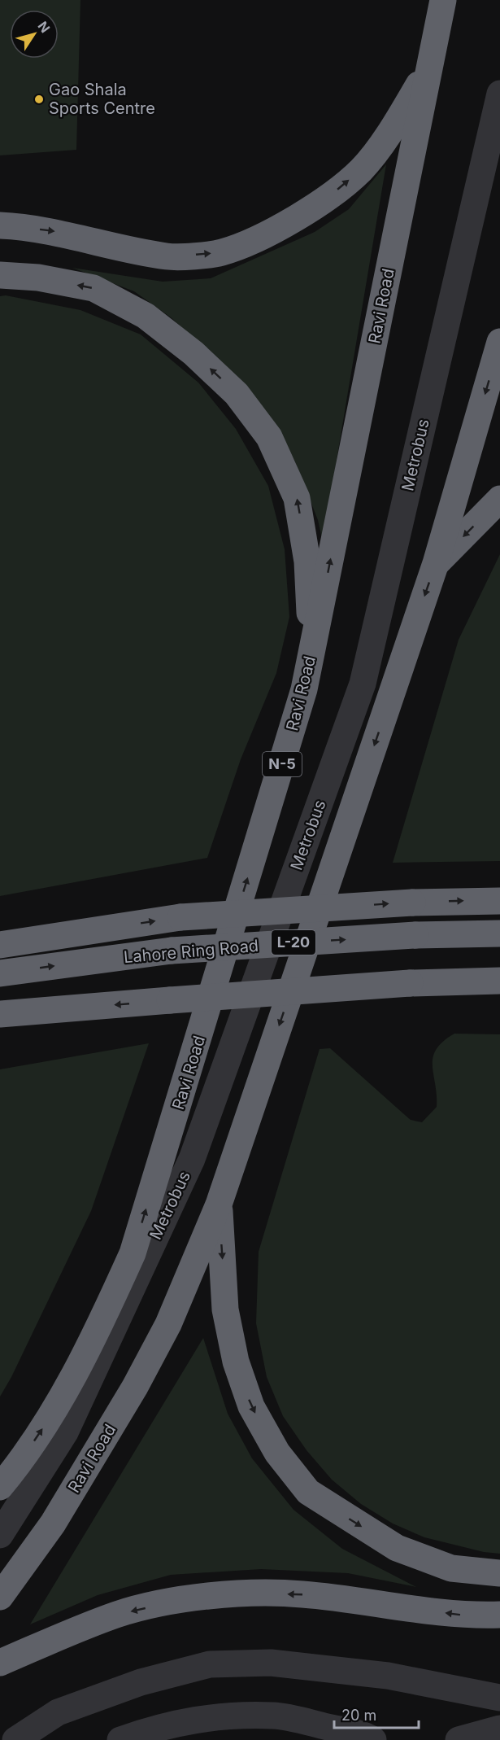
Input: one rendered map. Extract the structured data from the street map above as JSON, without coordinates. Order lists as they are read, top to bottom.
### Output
{
  "streets": {
    "highway": [
      "Ravi Road",
      "N-5",
      "L-20",
      "Lahore Ring Road"
    ],
    "lane": ["Metrobus"]
  },
  "places": ["Gao Shala Sports Centre"],
  "scale_bar": "20 m",
  "north": "top right"
}
